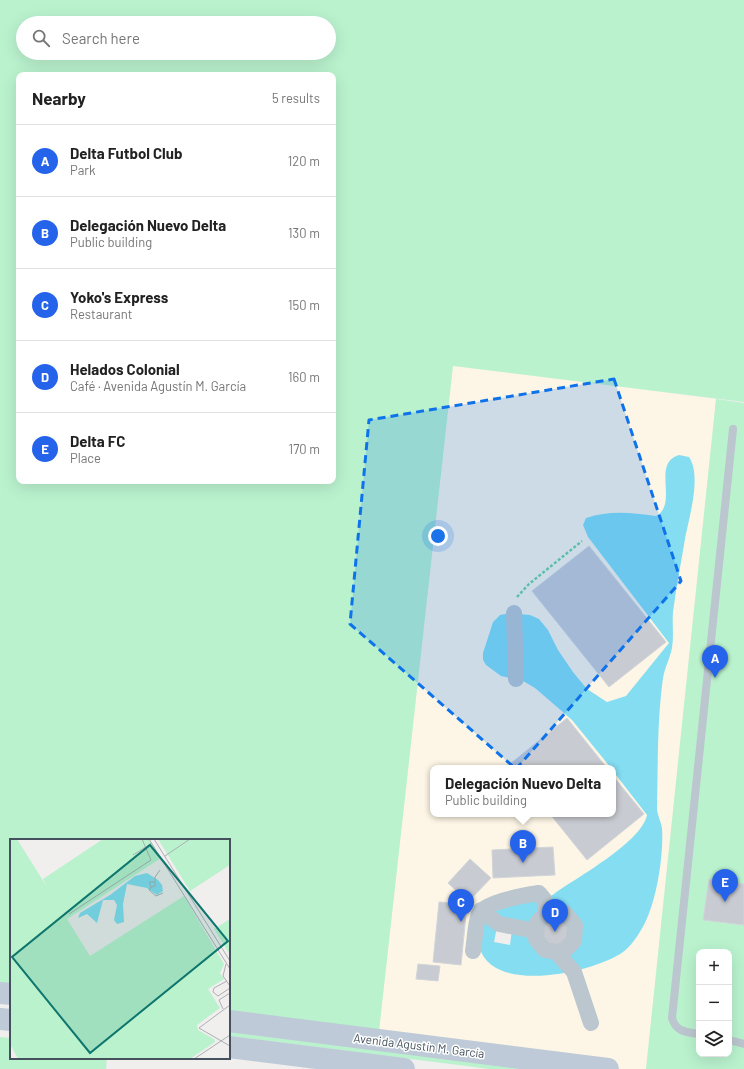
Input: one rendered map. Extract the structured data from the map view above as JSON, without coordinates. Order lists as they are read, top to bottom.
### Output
{
  "streets": {
    "main road": ["Avenida Agustín M. García"]
  },
  "page": {
    "search": "Search here",
    "heading": ["Nearby", "5 results"],
    "list": [
      {
        "mark": "A",
        "name": "Delta Futbol Club",
        "note": "Park",
        "value": "120 m"
      },
      {
        "mark": "B",
        "name": "Delegación Nuevo Delta",
        "note": "Public building",
        "value": "130 m"
      },
      {
        "mark": "C",
        "name": "Yoko's Express",
        "note": "Restaurant",
        "value": "150 m"
      },
      {
        "mark": "D",
        "name": "Helados Colonial",
        "note": "Café · Avenida Agustín M. García",
        "value": "160 m"
      },
      {
        "mark": "E",
        "name": "Delta FC",
        "note": "Place",
        "value": "170 m"
      }
    ],
    "pins": [
      "A",
      "B",
      "E",
      "C",
      "D"
    ],
    "popup": ["Delegación Nuevo Delta", "Public building"],
    "map_buttons": ["+", "−"]
  }
}
